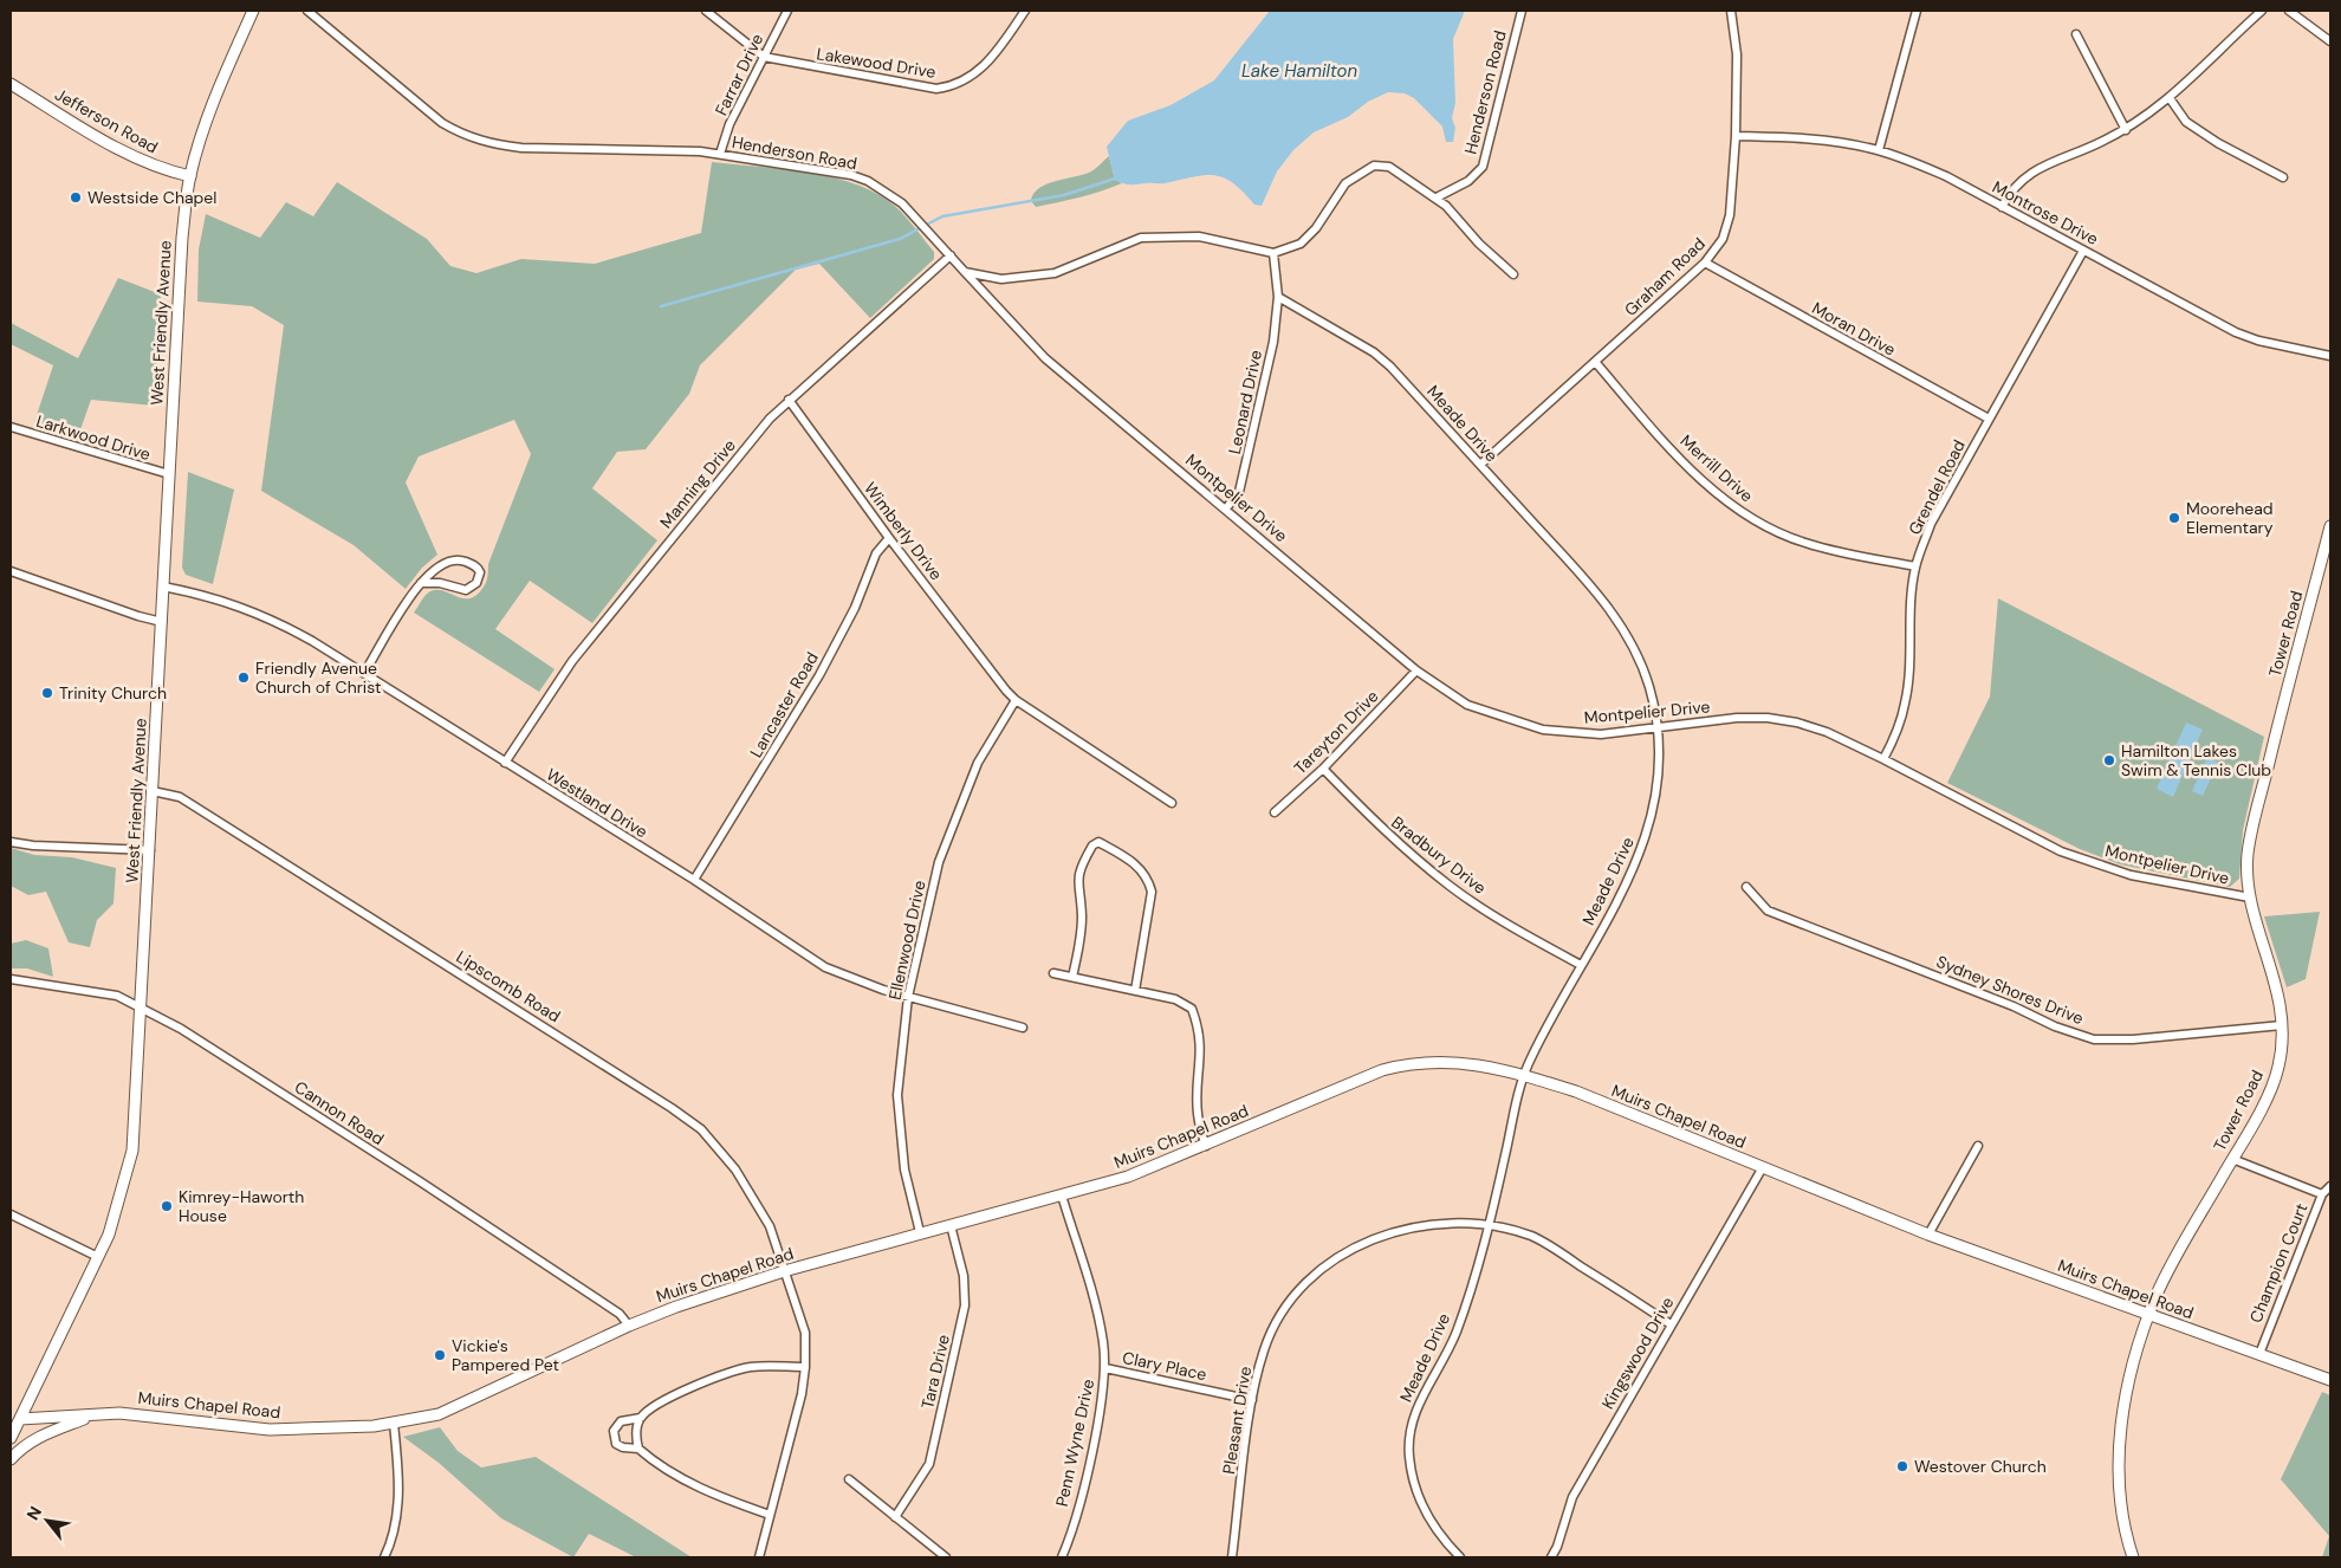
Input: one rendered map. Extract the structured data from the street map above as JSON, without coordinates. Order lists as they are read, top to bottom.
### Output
{
  "streets": {
    "main road": [
      "Jefferson Road",
      "West Friendly Avenue",
      "Tower Road",
      "Muirs Chapel Road"
    ],
    "street": [
      "Lakewood Drive",
      "Farrar Drive",
      "Henderson Road",
      "Montrose Drive",
      "Graham Road",
      "Moran Drive",
      "Leonard Drive",
      "Meade Drive",
      "Larkwood Drive",
      "Merrill Drive",
      "Manning Drive",
      "Grendel Road",
      "Montpelier Drive",
      "Wimberly Drive",
      "Lancaster Road",
      "Tareyton Drive",
      "Westland Drive",
      "Bradbury Drive",
      "Ellenwood Drive",
      "Lipscomb Road",
      "Sydney Shores Drive",
      "Cannon Road",
      "Champion Court",
      "Kingswood Drive",
      "Clary Place",
      "Tara Drive",
      "Pleasant Drive",
      "Penn Wyne Drive"
    ]
  },
  "crossings": [
    ["Lakewood Drive", "Farrar Drive"],
    ["Farrar Drive", "Henderson Road"],
    ["Henderson Road", "Manning Drive"],
    ["Henderson Road", "Montpelier Drive"],
    ["Jefferson Road", "West Friendly Avenue"],
    ["Montrose Drive", "Graham Road"],
    ["Montrose Drive", "Grendel Road"],
    ["Graham Road", "Moran Drive"],
    ["Graham Road", "Meade Drive"],
    ["Graham Road", "Merrill Drive"],
    ["West Friendly Avenue", "Larkwood Drive"],
    ["West Friendly Avenue", "Westland Drive"],
    ["West Friendly Avenue", "Lipscomb Road"],
    ["West Friendly Avenue", "Cannon Road"],
    ["West Friendly Avenue", "Muirs Chapel Road"],
    ["Moran Drive", "Grendel Road"],
    ["Leonard Drive", "Meade Drive"],
    ["Leonard Drive", "Montpelier Drive"],
    ["Meade Drive", "Montpelier Drive"],
    ["Meade Drive", "Bradbury Drive"],
    ["Meade Drive", "Muirs Chapel Road"],
    ["Meade Drive", "Pleasant Drive"],
    ["Merrill Drive", "Grendel Road"],
    ["Manning Drive", "Wimberly Drive"],
    ["Manning Drive", "Westland Drive"],
    ["Grendel Road", "Montpelier Drive"],
    ["Montpelier Drive", "Tower Road"],
    ["Montpelier Drive", "Tareyton Drive"],
    ["Wimberly Drive", "Lancaster Road"],
    ["Wimberly Drive", "Ellenwood Drive"],
    ["Tower Road", "Sydney Shores Drive"],
    ["Tower Road", "Muirs Chapel Road"],
    ["Lancaster Road", "Westland Drive"],
    ["Tareyton Drive", "Bradbury Drive"],
    ["Westland Drive", "Ellenwood Drive"],
    ["Ellenwood Drive", "Muirs Chapel Road"],
    ["Lipscomb Road", "Muirs Chapel Road"],
    ["Cannon Road", "Muirs Chapel Road"],
    ["Muirs Chapel Road", "Champion Court"],
    ["Muirs Chapel Road", "Kingswood Drive"],
    ["Muirs Chapel Road", "Tara Drive"],
    ["Muirs Chapel Road", "Penn Wyne Drive"],
    ["Kingswood Drive", "Pleasant Drive"],
    ["Clary Place", "Pleasant Drive"],
    ["Clary Place", "Penn Wyne Drive"]
  ],
  "water": ["Lake Hamilton"],
  "places": [
    "Westside Chapel",
    "Moorehead Elementary",
    "Friendly Avenue Church of Christ",
    "Trinity Church",
    "Hamilton Lakes Swim & Tennis Club",
    "Kimrey-Haworth House",
    "Vickie's Pampered Pet",
    "Westover Church"
  ],
  "north": "top left"
}
